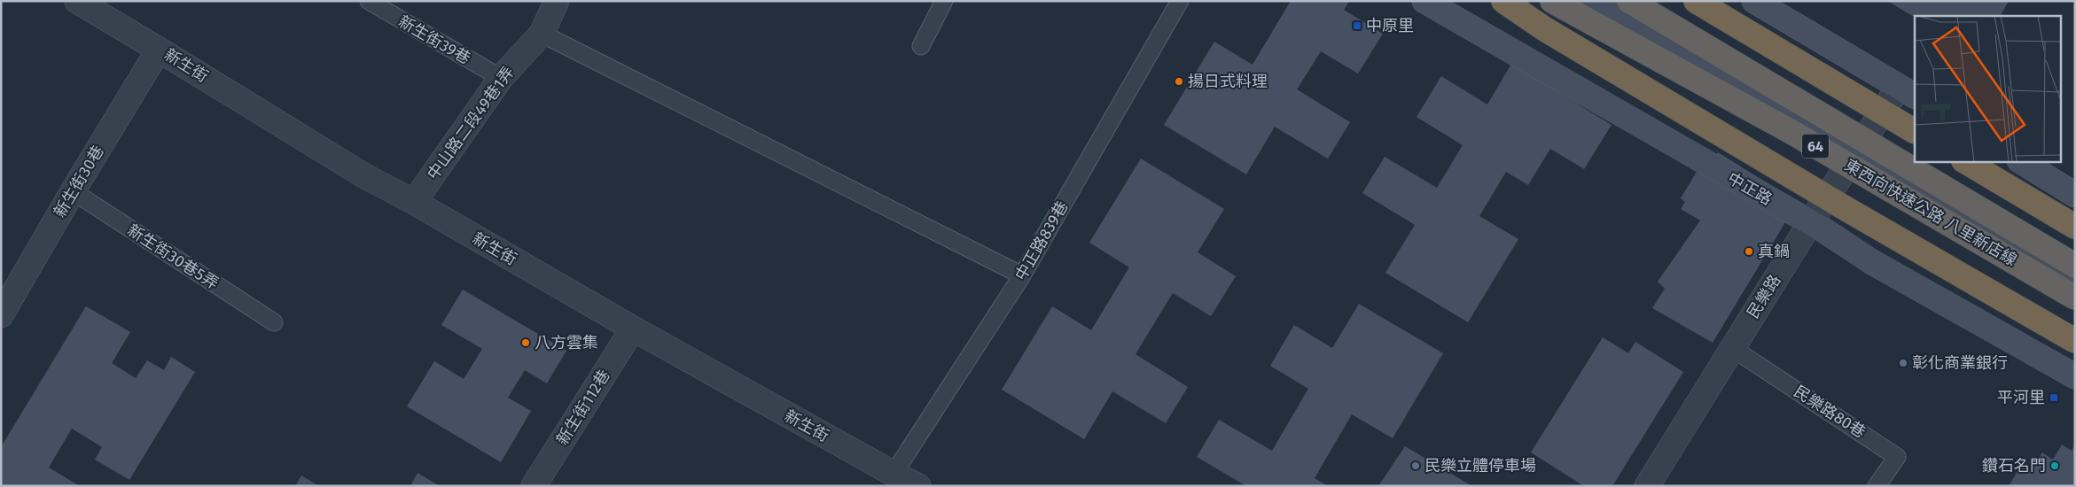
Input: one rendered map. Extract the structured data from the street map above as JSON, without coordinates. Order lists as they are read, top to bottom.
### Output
{
  "streets": {
    "highway": ["64", "東西向快速公路 八里新店線"],
    "main road": ["中正路"],
    "street": [
      "新生街",
      "中山路二段49巷1弄",
      "新生街30巷",
      "民樂路",
      "新生街112巷"
    ],
    "lane": [
      "新生街39巷",
      "中正路839巷",
      "新生街30巷5弄",
      "民樂路80巷"
    ]
  },
  "crossings": [
    ["新生街39巷", "中山路二段49巷1弄"],
    ["新生街", "中山路二段49巷1弄"],
    ["新生街", "新生街30巷"],
    ["新生街", "中正路839巷"],
    ["新生街", "新生街112巷"],
    ["新生街30巷", "新生街30巷5弄"],
    ["中正路", "民樂路"],
    ["民樂路", "民樂路80巷"]
  ],
  "places": {
    "transit": ["中原里", "平河里"],
    "other": [
      "揚日式料理",
      "真鍋",
      "八方雲集",
      "彰化商業銀行",
      "民樂立體停車場",
      "鑽石名門"
    ]
  }
}
